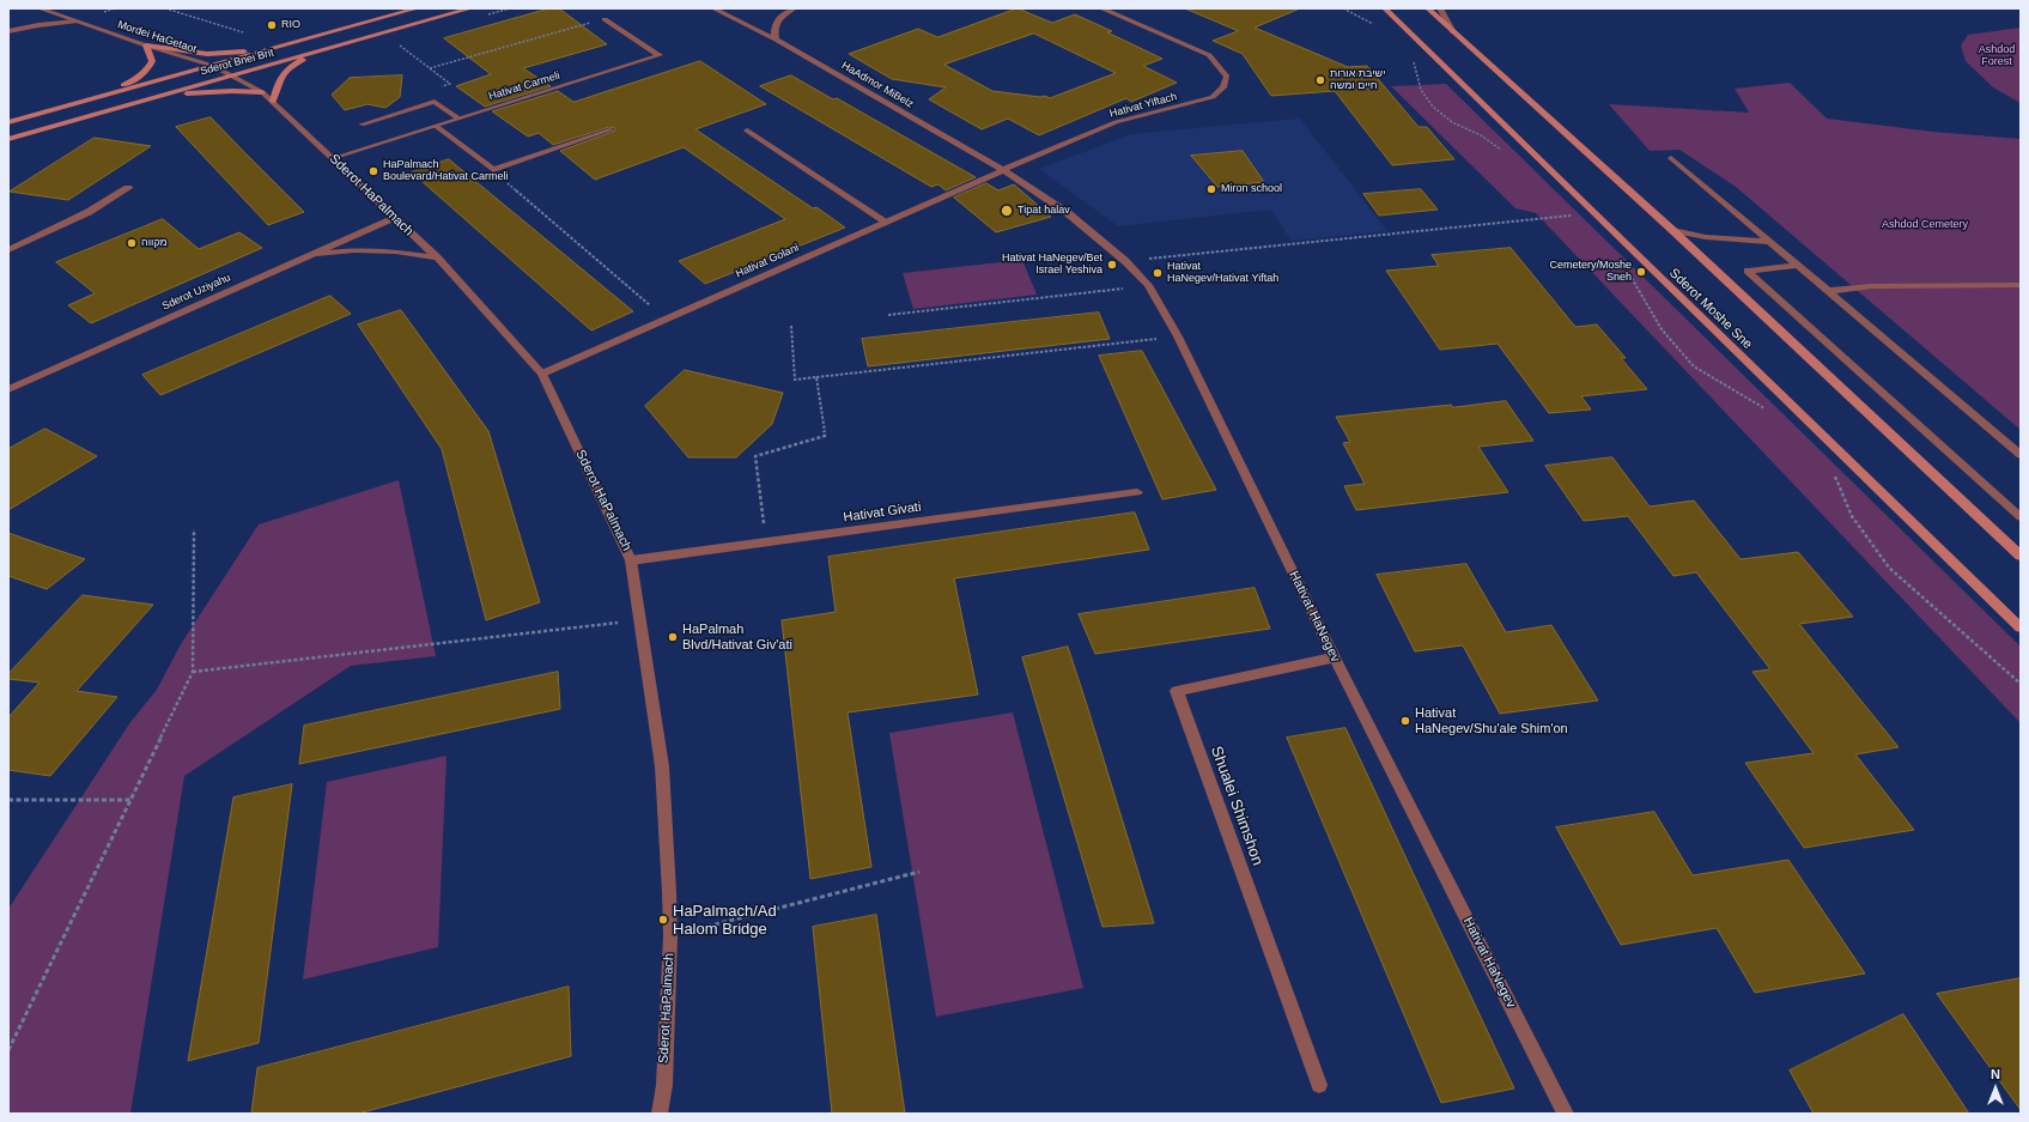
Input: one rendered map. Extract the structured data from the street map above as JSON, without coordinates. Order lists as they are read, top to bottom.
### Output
{
  "streets": {
    "main road": ["Sderot Bnei Brit", "Sderot Moshe Sne"],
    "street": [
      "Mordei HaGetaot",
      "HaAdmor MiBelz",
      "Hativat Carmeli",
      "Hativat Yiftach",
      "Sderot HaPalmach",
      "Hativat Golani",
      "Sderot Uziyahu",
      "Hativat Givati",
      "Hativat HaNegev",
      "Shualei Shimshon"
    ]
  },
  "crossings": [
    ["Mordei HaGetaot", "Sderot Bnei Brit"],
    ["Mordei HaGetaot", "Sderot HaPalmach"],
    ["Sderot Bnei Brit", "Sderot HaPalmach"],
    ["HaAdmor MiBelz", "Hativat Yiftach"],
    ["HaAdmor MiBelz", "Hativat Golani"],
    ["HaAdmor MiBelz", "Hativat HaNegev"],
    ["Hativat Carmeli", "Sderot HaPalmach"],
    ["Hativat Yiftach", "Hativat Golani"],
    ["Hativat Yiftach", "Hativat HaNegev"],
    ["Sderot HaPalmach", "Hativat Golani"],
    ["Sderot HaPalmach", "Sderot Uziyahu"],
    ["Sderot HaPalmach", "Hativat Givati"],
    ["Hativat Golani", "Hativat HaNegev"],
    ["Hativat HaNegev", "Shualei Shimshon"]
  ],
  "parks": ["Ashdod Forest", "Ashdod Cemetery"],
  "places": [
    "RIO",
    "ישיבת אורות חיים ומשה",
    "HaPalmach Boulevard/Hativat Carmeli",
    "Miron school",
    "Tipat halav",
    "מקווה",
    "Hativat HaNegev/Bet Israel Yeshiva",
    "Cemetery/Moshe Sneh",
    "Hativat HaNegev/Hativat Yiftah",
    "HaPalmah Blvd/Hativat Giv'ati",
    "Hativat HaNegev/Shu'ale Shim'on",
    "HaPalmach/Ad Halom Bridge"
  ],
  "north": "top"
}
